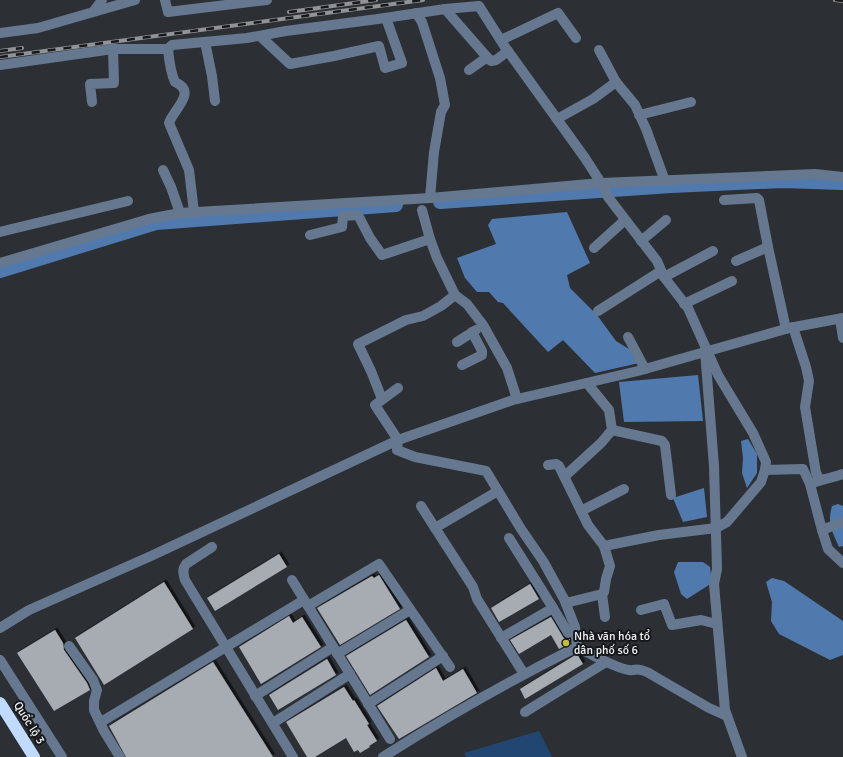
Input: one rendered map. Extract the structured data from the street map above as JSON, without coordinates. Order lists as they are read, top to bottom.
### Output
{
  "streets": {
    "highway": ["Quốc lộ 3"]
  },
  "places": ["Nhà văn hóa tổ dân phố số 6"]
}
